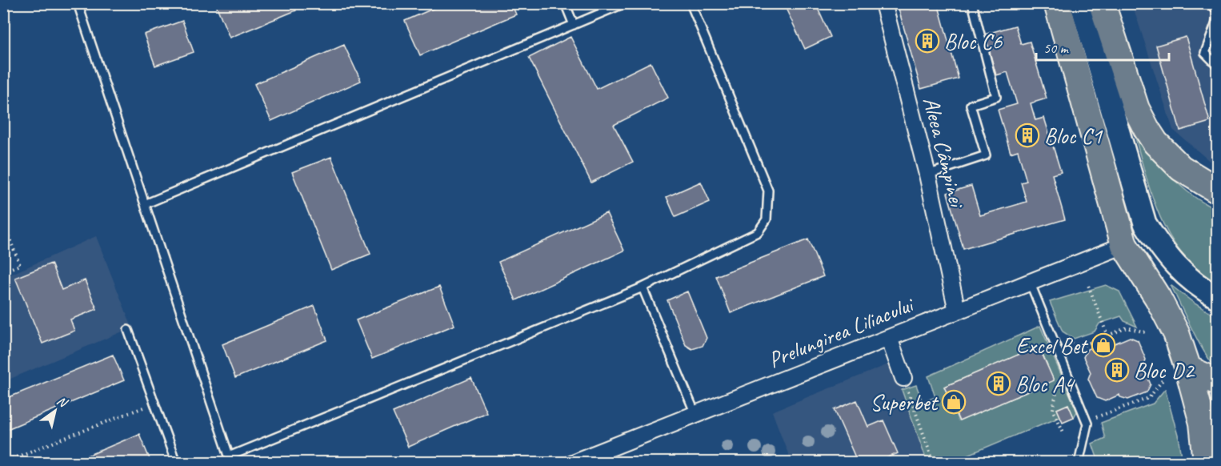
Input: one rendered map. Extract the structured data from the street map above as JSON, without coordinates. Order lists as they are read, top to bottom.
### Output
{
  "streets": {
    "street": ["Aleea Câmpinei", "Prelungirea Liliacului"]
  },
  "crossings": [
    ["Aleea Câmpinei", "Prelungirea Liliacului"]
  ],
  "places": {
    "building": [
      "Bloc C6",
      "Bloc C1",
      "Bloc D2",
      "Bloc A4"
    ],
    "shop": ["Excel Bet", "Superbet"]
  },
  "scale_bar": "50 m",
  "north": "top right"
}
